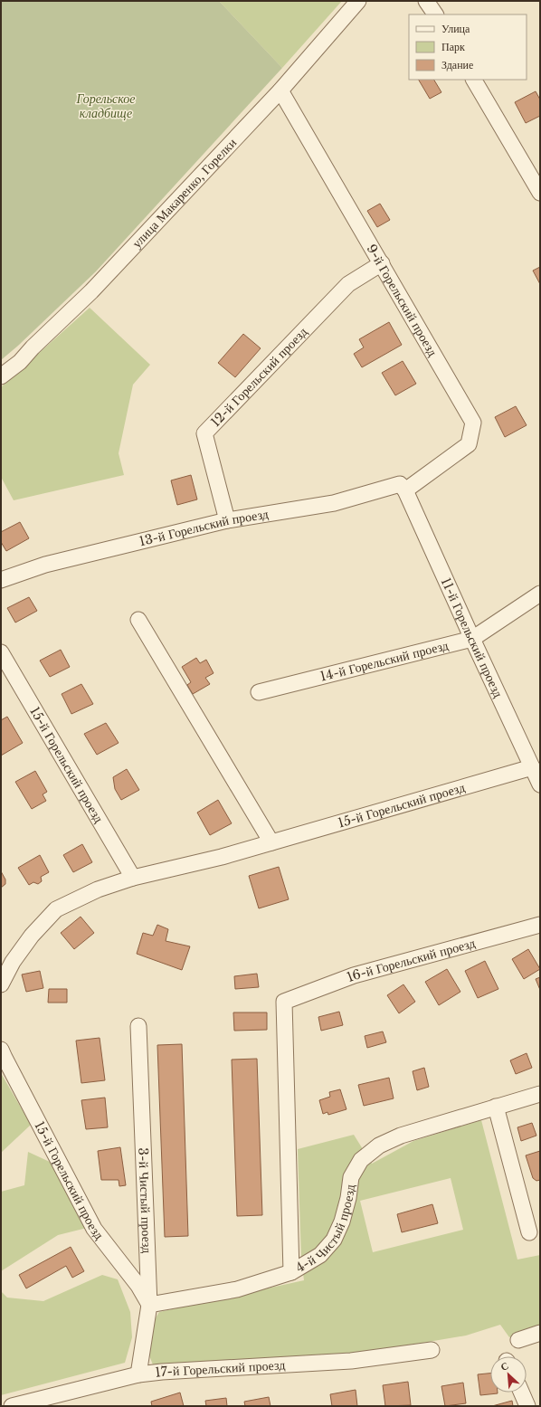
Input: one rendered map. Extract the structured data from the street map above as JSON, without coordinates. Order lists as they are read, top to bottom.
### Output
{
  "streets": {
    "street": [
      "улица Макаренко, Горелки",
      "9-й Горельский проезд",
      "12-й Горельский проезд",
      "13-й Горельский проезд",
      "11-й Горельский проезд",
      "14-й Горельский проезд",
      "15-й Горельский проезд",
      "16-й Горельский проезд",
      "3-й Чистый проезд",
      "4-й Чистый проезд",
      "17-й Горельский проезд"
    ]
  },
  "crossings": [
    ["улица Макаренко, Горелки", "9-й Горельский проезд"],
    ["9-й Горельский проезд", "12-й Горельский проезд"],
    ["9-й Горельский проезд", "13-й Горельский проезд"],
    ["9-й Горельский проезд", "11-й Горельский проезд"],
    ["12-й Горельский проезд", "13-й Горельский проезд"],
    ["13-й Горельский проезд", "11-й Горельский проезд"],
    ["11-й Горельский проезд", "14-й Горельский проезд"],
    ["11-й Горельский проезд", "15-й Горельский проезд"],
    ["15-й Горельский проезд", "3-й Чистый проезд"],
    ["15-й Горельский проезд", "4-й Чистый проезд"],
    ["16-й Горельский проезд", "4-й Чистый проезд"],
    ["3-й Чистый проезд", "4-й Чистый проезд"],
    ["3-й Чистый проезд", "17-й Горельский проезд"]
  ],
  "parks": ["Горельское кладбище"],
  "legend": ["Улица", "Парк", "Здание"],
  "north": "top left"
}
